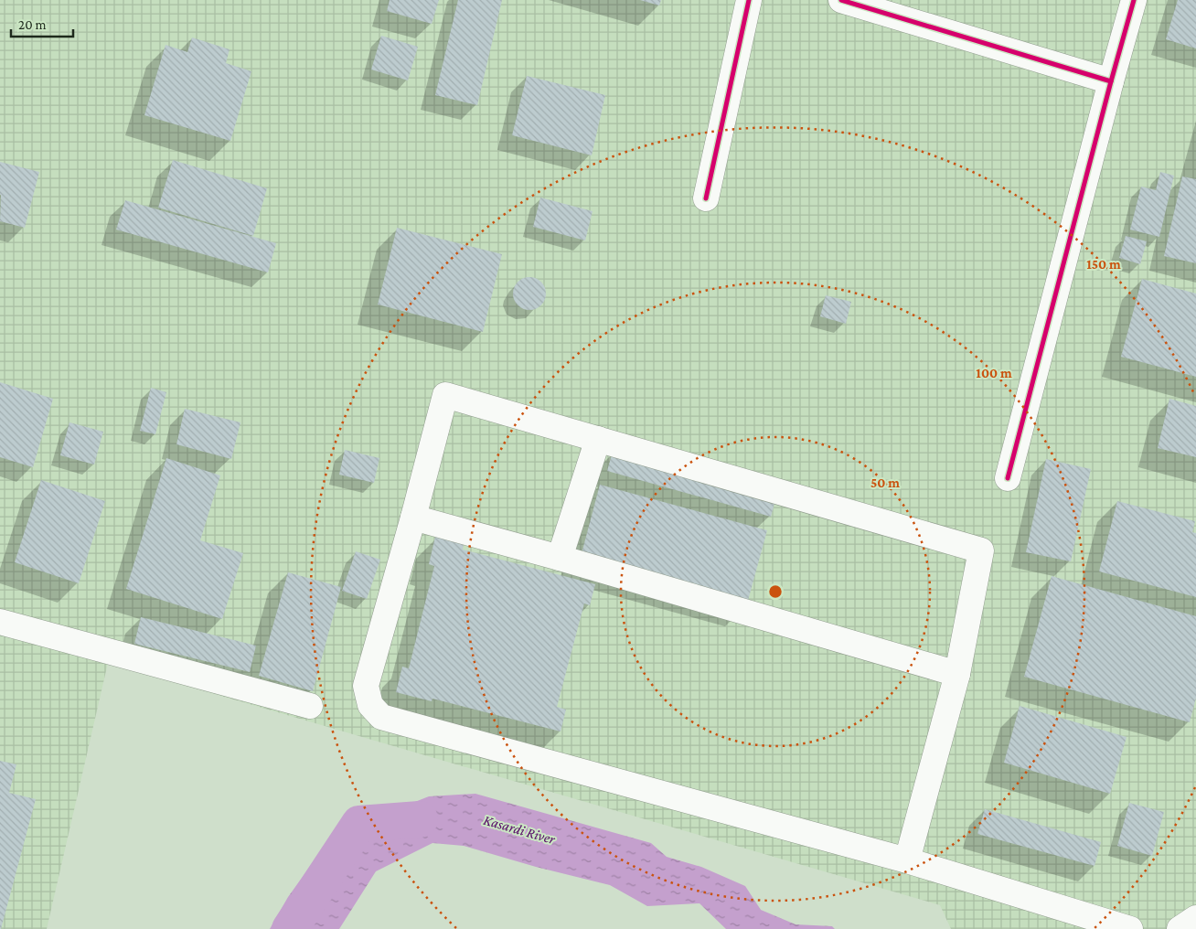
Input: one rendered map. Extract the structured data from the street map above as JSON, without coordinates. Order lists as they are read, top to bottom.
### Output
{
  "water": ["Kasardi River"],
  "scale_bar": "20 m",
  "rings": ["150 m", "100 m", "50 m"]
}
